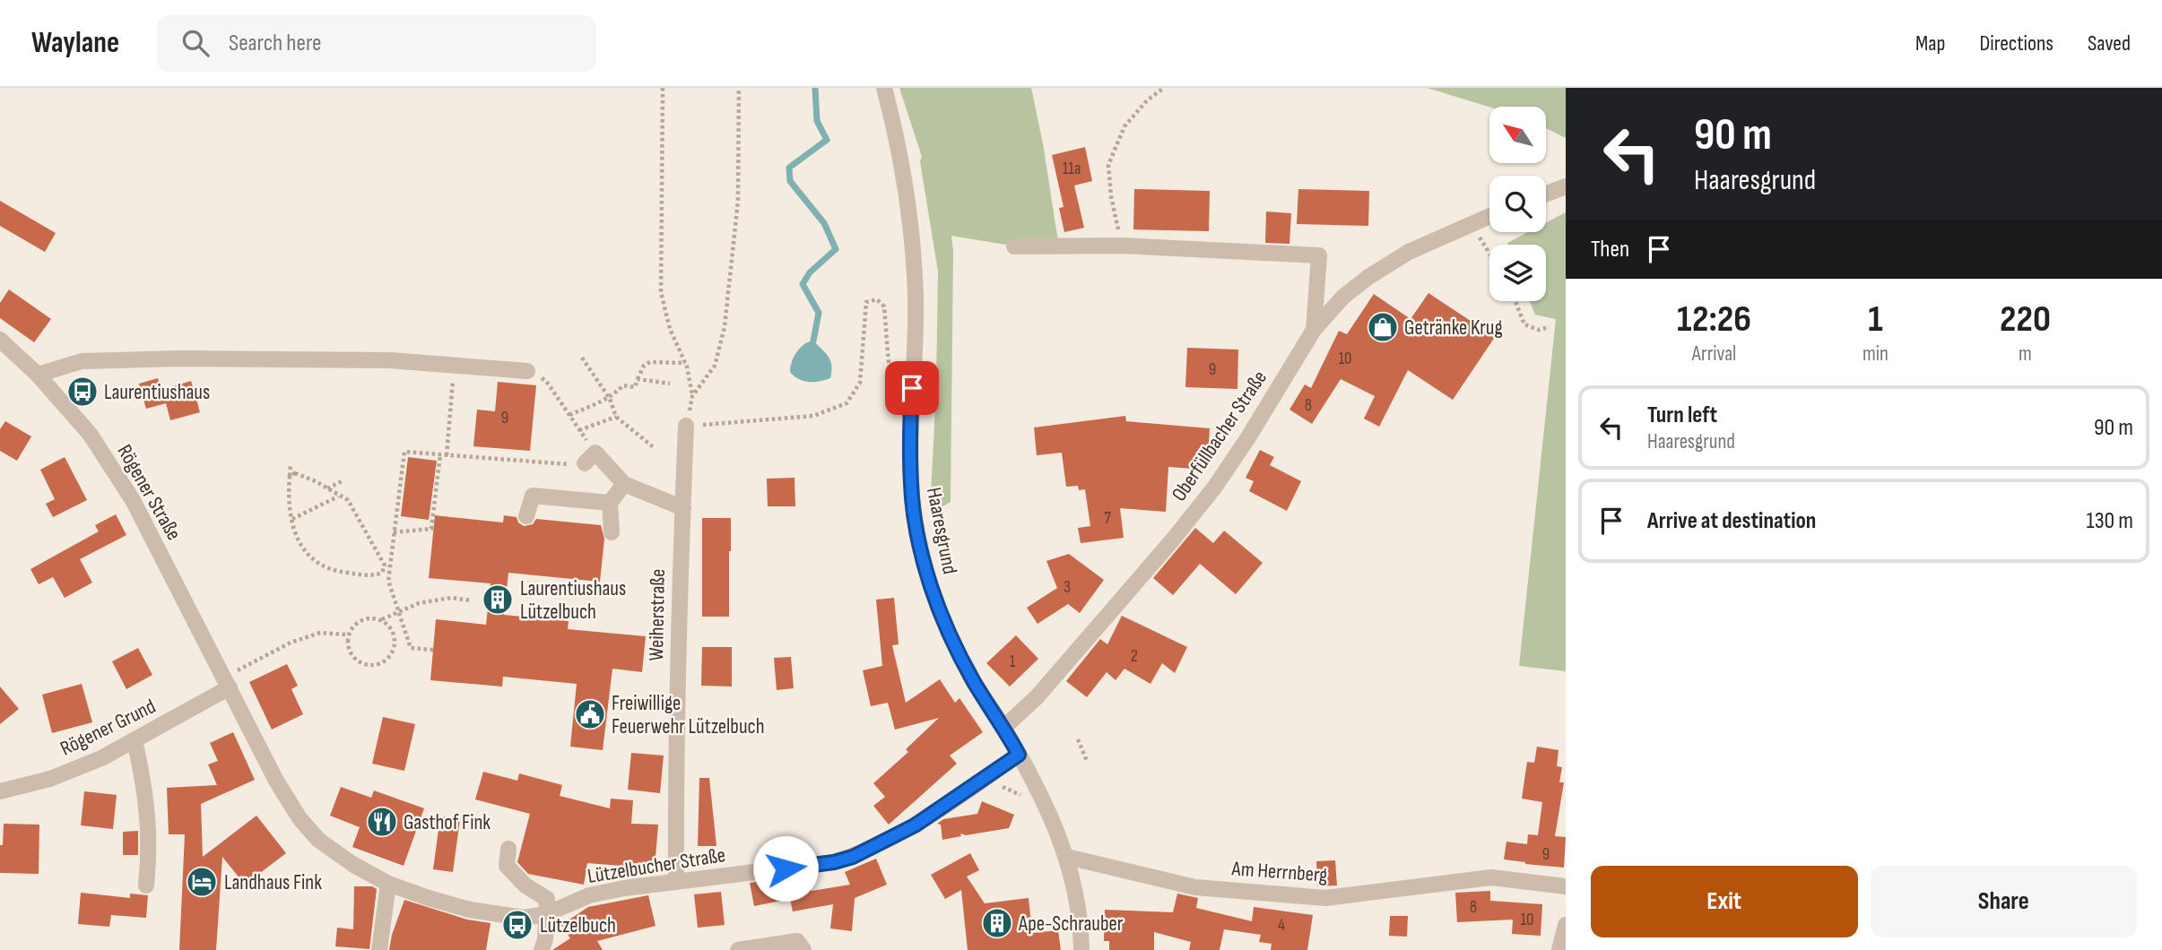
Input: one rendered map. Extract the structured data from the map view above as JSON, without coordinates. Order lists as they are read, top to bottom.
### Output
{
  "streets": {
    "street": [
      "Oberfüllbacher Straße",
      "Rögener Straße",
      "Haaresgrund",
      "Weiherstraße",
      "Rögener Grund",
      "Lützelbucher Straße",
      "Am Herrnberg"
    ]
  },
  "crossings": [
    ["Oberfüllbacher Straße", "Haaresgrund"],
    ["Rögener Straße", "Rögener Grund"],
    ["Rögener Straße", "Lützelbucher Straße"],
    ["Haaresgrund", "Lützelbucher Straße"],
    ["Haaresgrund", "Am Herrnberg"],
    ["Weiherstraße", "Lützelbucher Straße"],
    ["Rögener Grund", "Lützelbucher Straße"]
  ],
  "places": {
    "shop": ["Getränke Krug"],
    "bus stop": ["Laurentiushaus", "Lützelbuch"],
    "building": ["Laurentiushaus Lützelbuch", "Ape-Schrauber"],
    "public building": ["Freiwillige Feuerwehr Lützelbuch"],
    "restaurant": ["Gasthof Fink"],
    "hotel": ["Landhaus Fink"]
  },
  "house_numbers": [
    "11a",
    "10",
    "9",
    "8",
    "9",
    "7",
    "3",
    "2",
    "1",
    "9",
    "8",
    "10",
    "4"
  ],
  "north": "top left",
  "page": {
    "header": "Waylane",
    "search": "Search here",
    "nav": ["Map", "Directions", "Saved"],
    "turn": ["90 m", "Haaresgrund"],
    "then": "Then",
    "eta": [
      "12:26",
      "Arrival",
      "1",
      "min",
      "220",
      "m"
    ],
    "list": [
      {
        "name": "Turn left",
        "note": "Haaresgrund",
        "value": "90 m"
      },
      {
        "name": "Arrive at destination",
        "value": "130 m"
      }
    ],
    "buttons": ["Exit", "Share"]
  }
}
